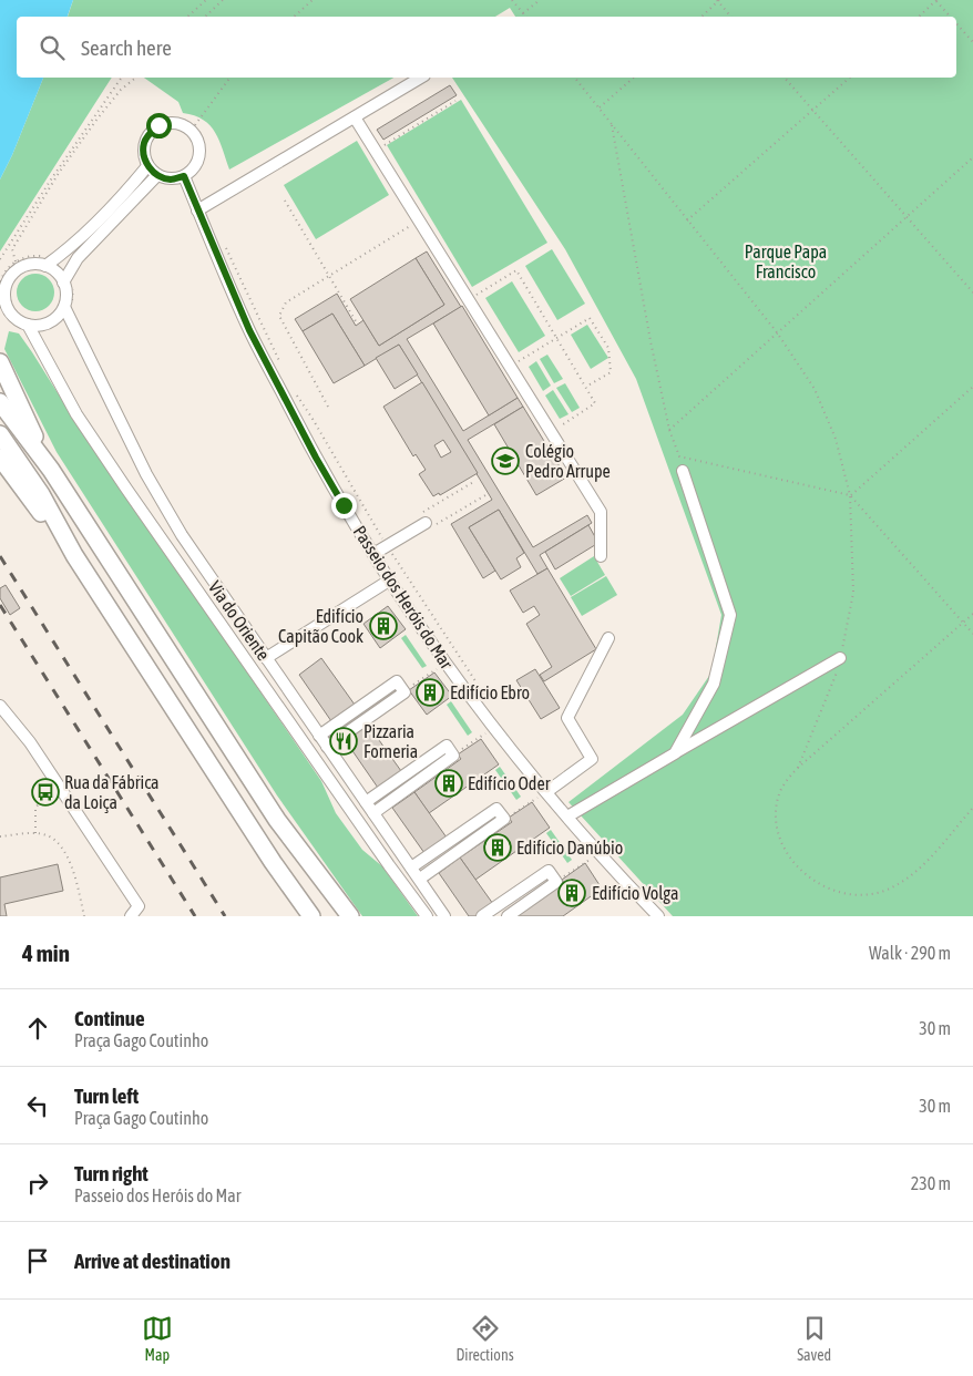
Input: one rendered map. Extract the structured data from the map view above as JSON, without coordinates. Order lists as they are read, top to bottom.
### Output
{
  "streets": {
    "street": ["Passeio dos Heróis do Mar", "Via do Oriente"]
  },
  "parks": ["Parque Papa Francisco"],
  "places": {
    "school or university": ["Colégio Pedro Arrupe"],
    "building": [
      "Edifício Capitão Cook",
      "Edifício Ebro",
      "Edifício Oder",
      "Edifício Danúbio",
      "Edifício Volga"
    ],
    "restaurant": ["Pizzaria Forneria"],
    "bus stop": ["Rua da Fábrica da Loiça"]
  },
  "page": {
    "search": "Search here",
    "heading": ["4 min", "Walk · 290 m"],
    "list": [
      ["Continue", "Praça Gago Coutinho", "30 m"],
      ["Turn left", "Praça Gago Coutinho", "30 m"],
      ["Turn right", "Passeio dos Heróis do Mar", "230 m"],
      "Arrive at destination"
    ],
    "nav": ["Map", "Directions", "Saved"]
  }
}
